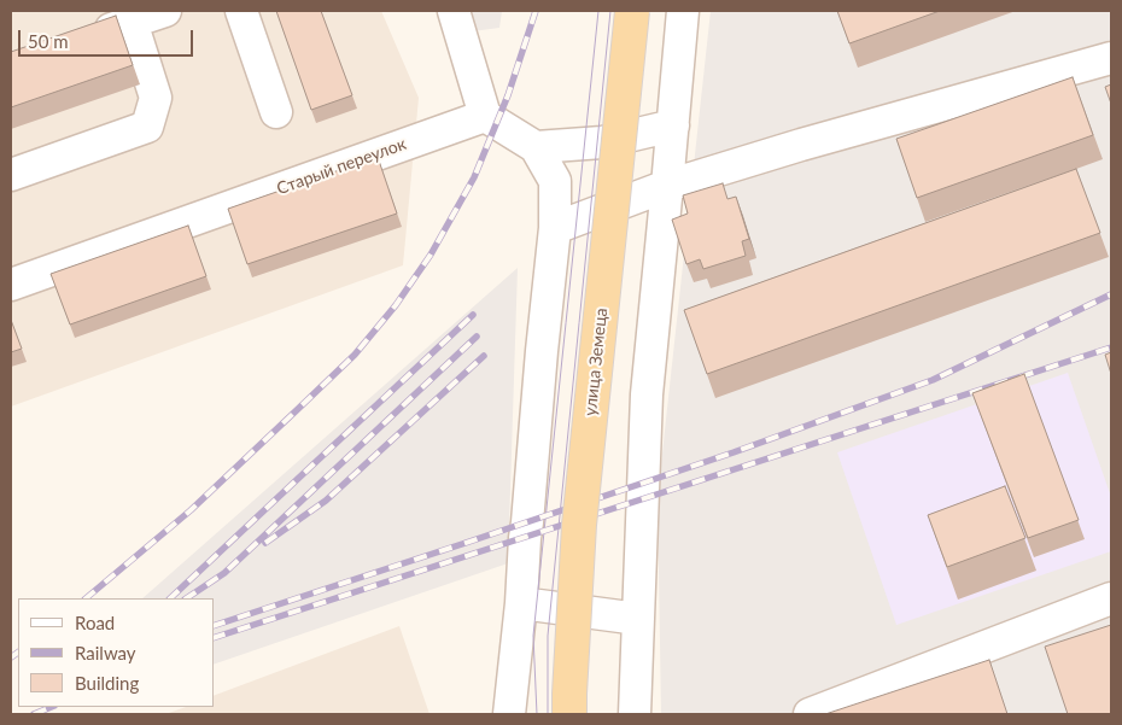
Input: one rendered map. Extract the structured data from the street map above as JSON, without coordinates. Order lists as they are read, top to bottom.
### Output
{
  "streets": {
    "main road": ["улица Земеца"],
    "street": ["Старый переулок"]
  },
  "legend": ["Road", "Railway", "Building"],
  "scale_bar": "50 m"
}
